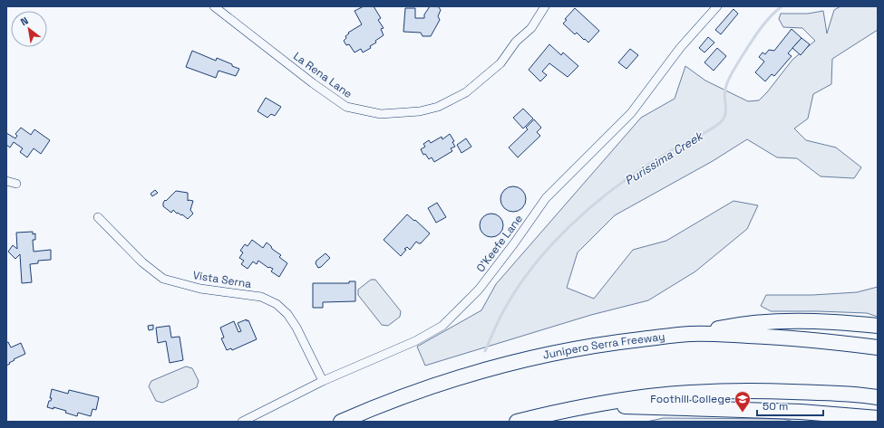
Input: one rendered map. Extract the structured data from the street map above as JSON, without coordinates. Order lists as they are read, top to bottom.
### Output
{
  "streets": {
    "highway": ["Junipero Serra Freeway"],
    "street": ["La Rena Lane", "O'Keefe Lane", "Vista Serna"]
  },
  "crossings": [
    ["O'Keefe Lane", "Vista Serna"]
  ],
  "water": ["Purissima Creek"],
  "places": {
    "school or university": ["Foothill College"]
  },
  "scale_bar": "50 m",
  "north": "top left"
}
